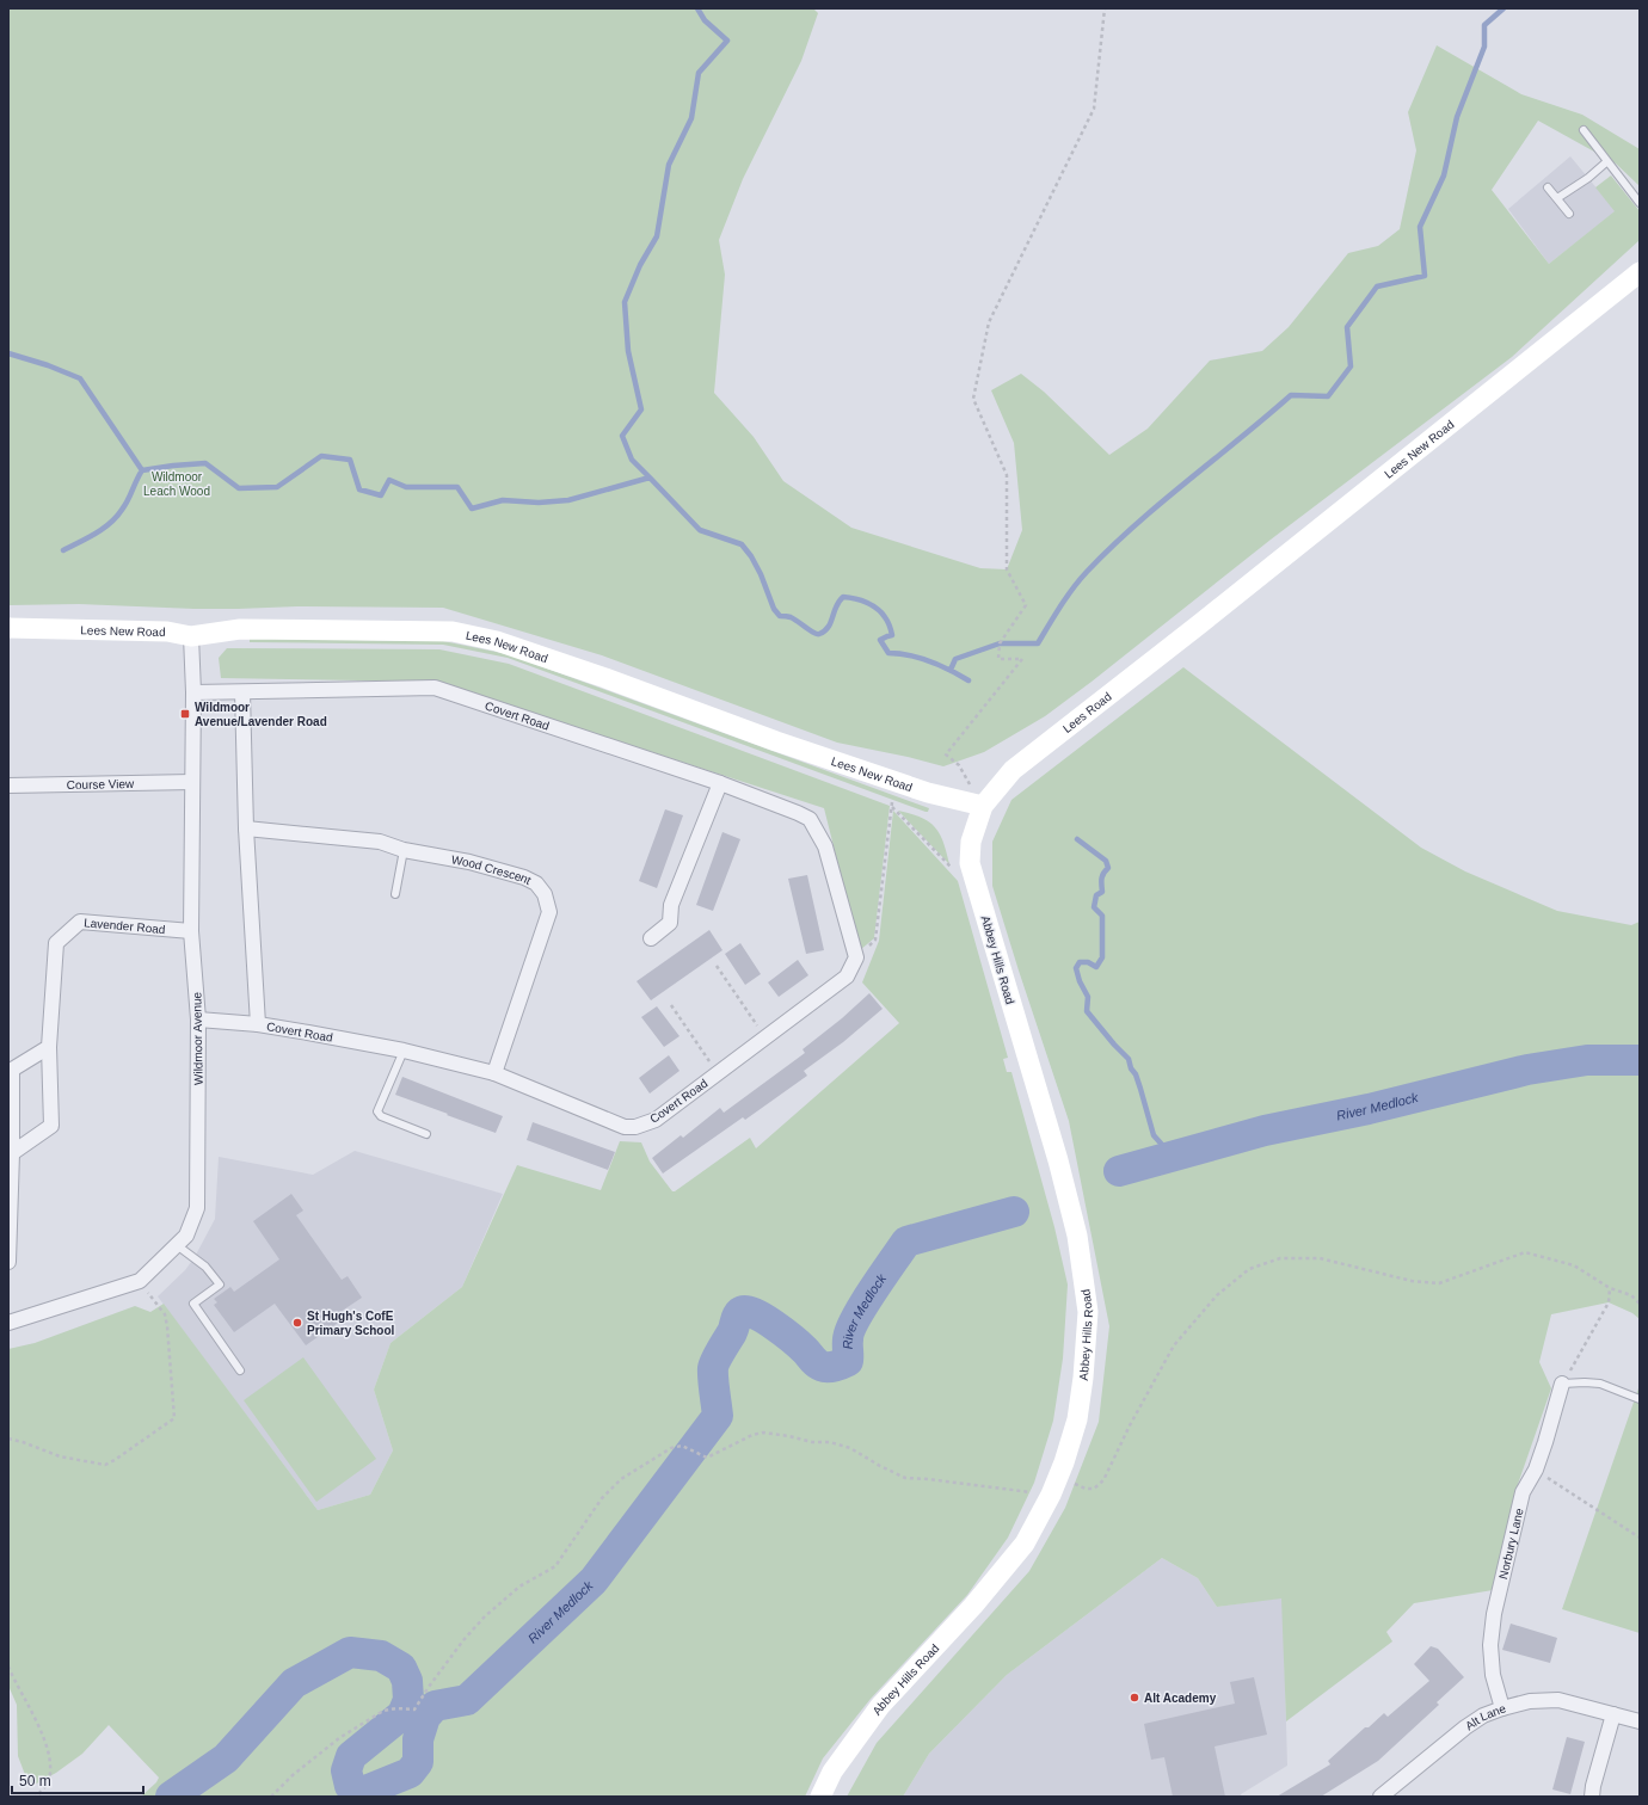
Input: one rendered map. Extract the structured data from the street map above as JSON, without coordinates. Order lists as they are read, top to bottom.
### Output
{
  "streets": {
    "main road": ["Lees New Road", "Lees Road", "Abbey Hills Road"],
    "street": [
      "Covert Road",
      "Course View",
      "Wood Crescent",
      "Lavender Road",
      "Wildmoor Avenue",
      "Norbury Lane",
      "Alt Lane"
    ]
  },
  "crossings": [
    ["Lees New Road", "Lees Road"],
    ["Lees New Road", "Abbey Hills Road"],
    ["Lees New Road", "Wildmoor Avenue"],
    ["Lees Road", "Abbey Hills Road"],
    ["Covert Road", "Wood Crescent"],
    ["Covert Road", "Wildmoor Avenue"],
    ["Course View", "Wildmoor Avenue"],
    ["Lavender Road", "Wildmoor Avenue"],
    ["Norbury Lane", "Alt Lane"]
  ],
  "water": ["River Medlock"],
  "parks": ["Wildmoor Leach Wood"],
  "places": {
    "transit": ["Wildmoor Avenue/Lavender Road"],
    "other": ["St Hugh's CofE Primary School", "Alt Academy"]
  },
  "scale_bar": "50 m"
}
